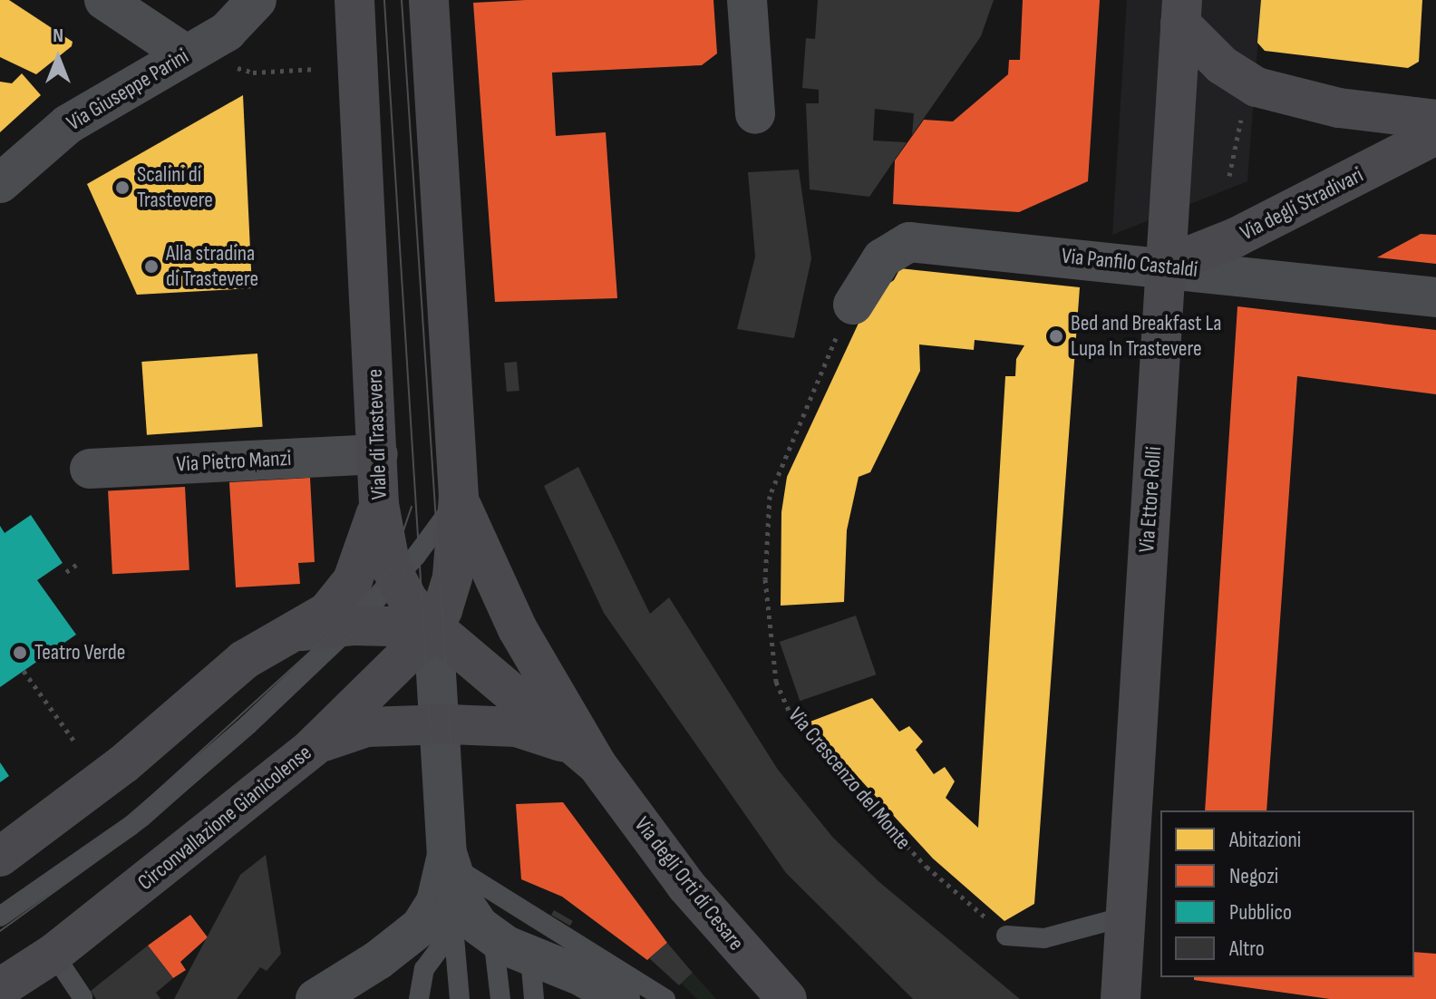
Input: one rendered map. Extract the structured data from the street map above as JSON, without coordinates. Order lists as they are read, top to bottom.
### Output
{
  "streets": {
    "main road": [
      "Via degli Stradivari",
      "Viale di Trastevere",
      "Via Ettore Rolli",
      "Circonvallazione Gianicolense",
      "Via degli Orti di Cesare"
    ],
    "street": ["Via Giuseppe Parini", "Via Panfilo Castaldi", "Via Pietro Manzi"],
    "path": ["Via Crescenzo del Monte"]
  },
  "crossings": [
    ["Via degli Stradivari", "Via Panfilo Castaldi"],
    ["Via degli Stradivari", "Via Ettore Rolli"],
    ["Via Panfilo Castaldi", "Via Ettore Rolli"],
    ["Via Panfilo Castaldi", "Via Crescenzo del Monte"],
    ["Viale di Trastevere", "Via Pietro Manzi"],
    ["Viale di Trastevere", "Circonvallazione Gianicolense"],
    ["Viale di Trastevere", "Via degli Orti di Cesare"],
    ["Circonvallazione Gianicolense", "Via degli Orti di Cesare"]
  ],
  "places": [
    "Scalini di Trastevere",
    "Alla stradina di Trastevere",
    "Bed and Breakfast La Lupa In Trastevere",
    "Teatro Verde"
  ],
  "legend": [
    "Abitazioni",
    "Negozi",
    "Pubblico",
    "Altro"
  ],
  "north": "top"
}
